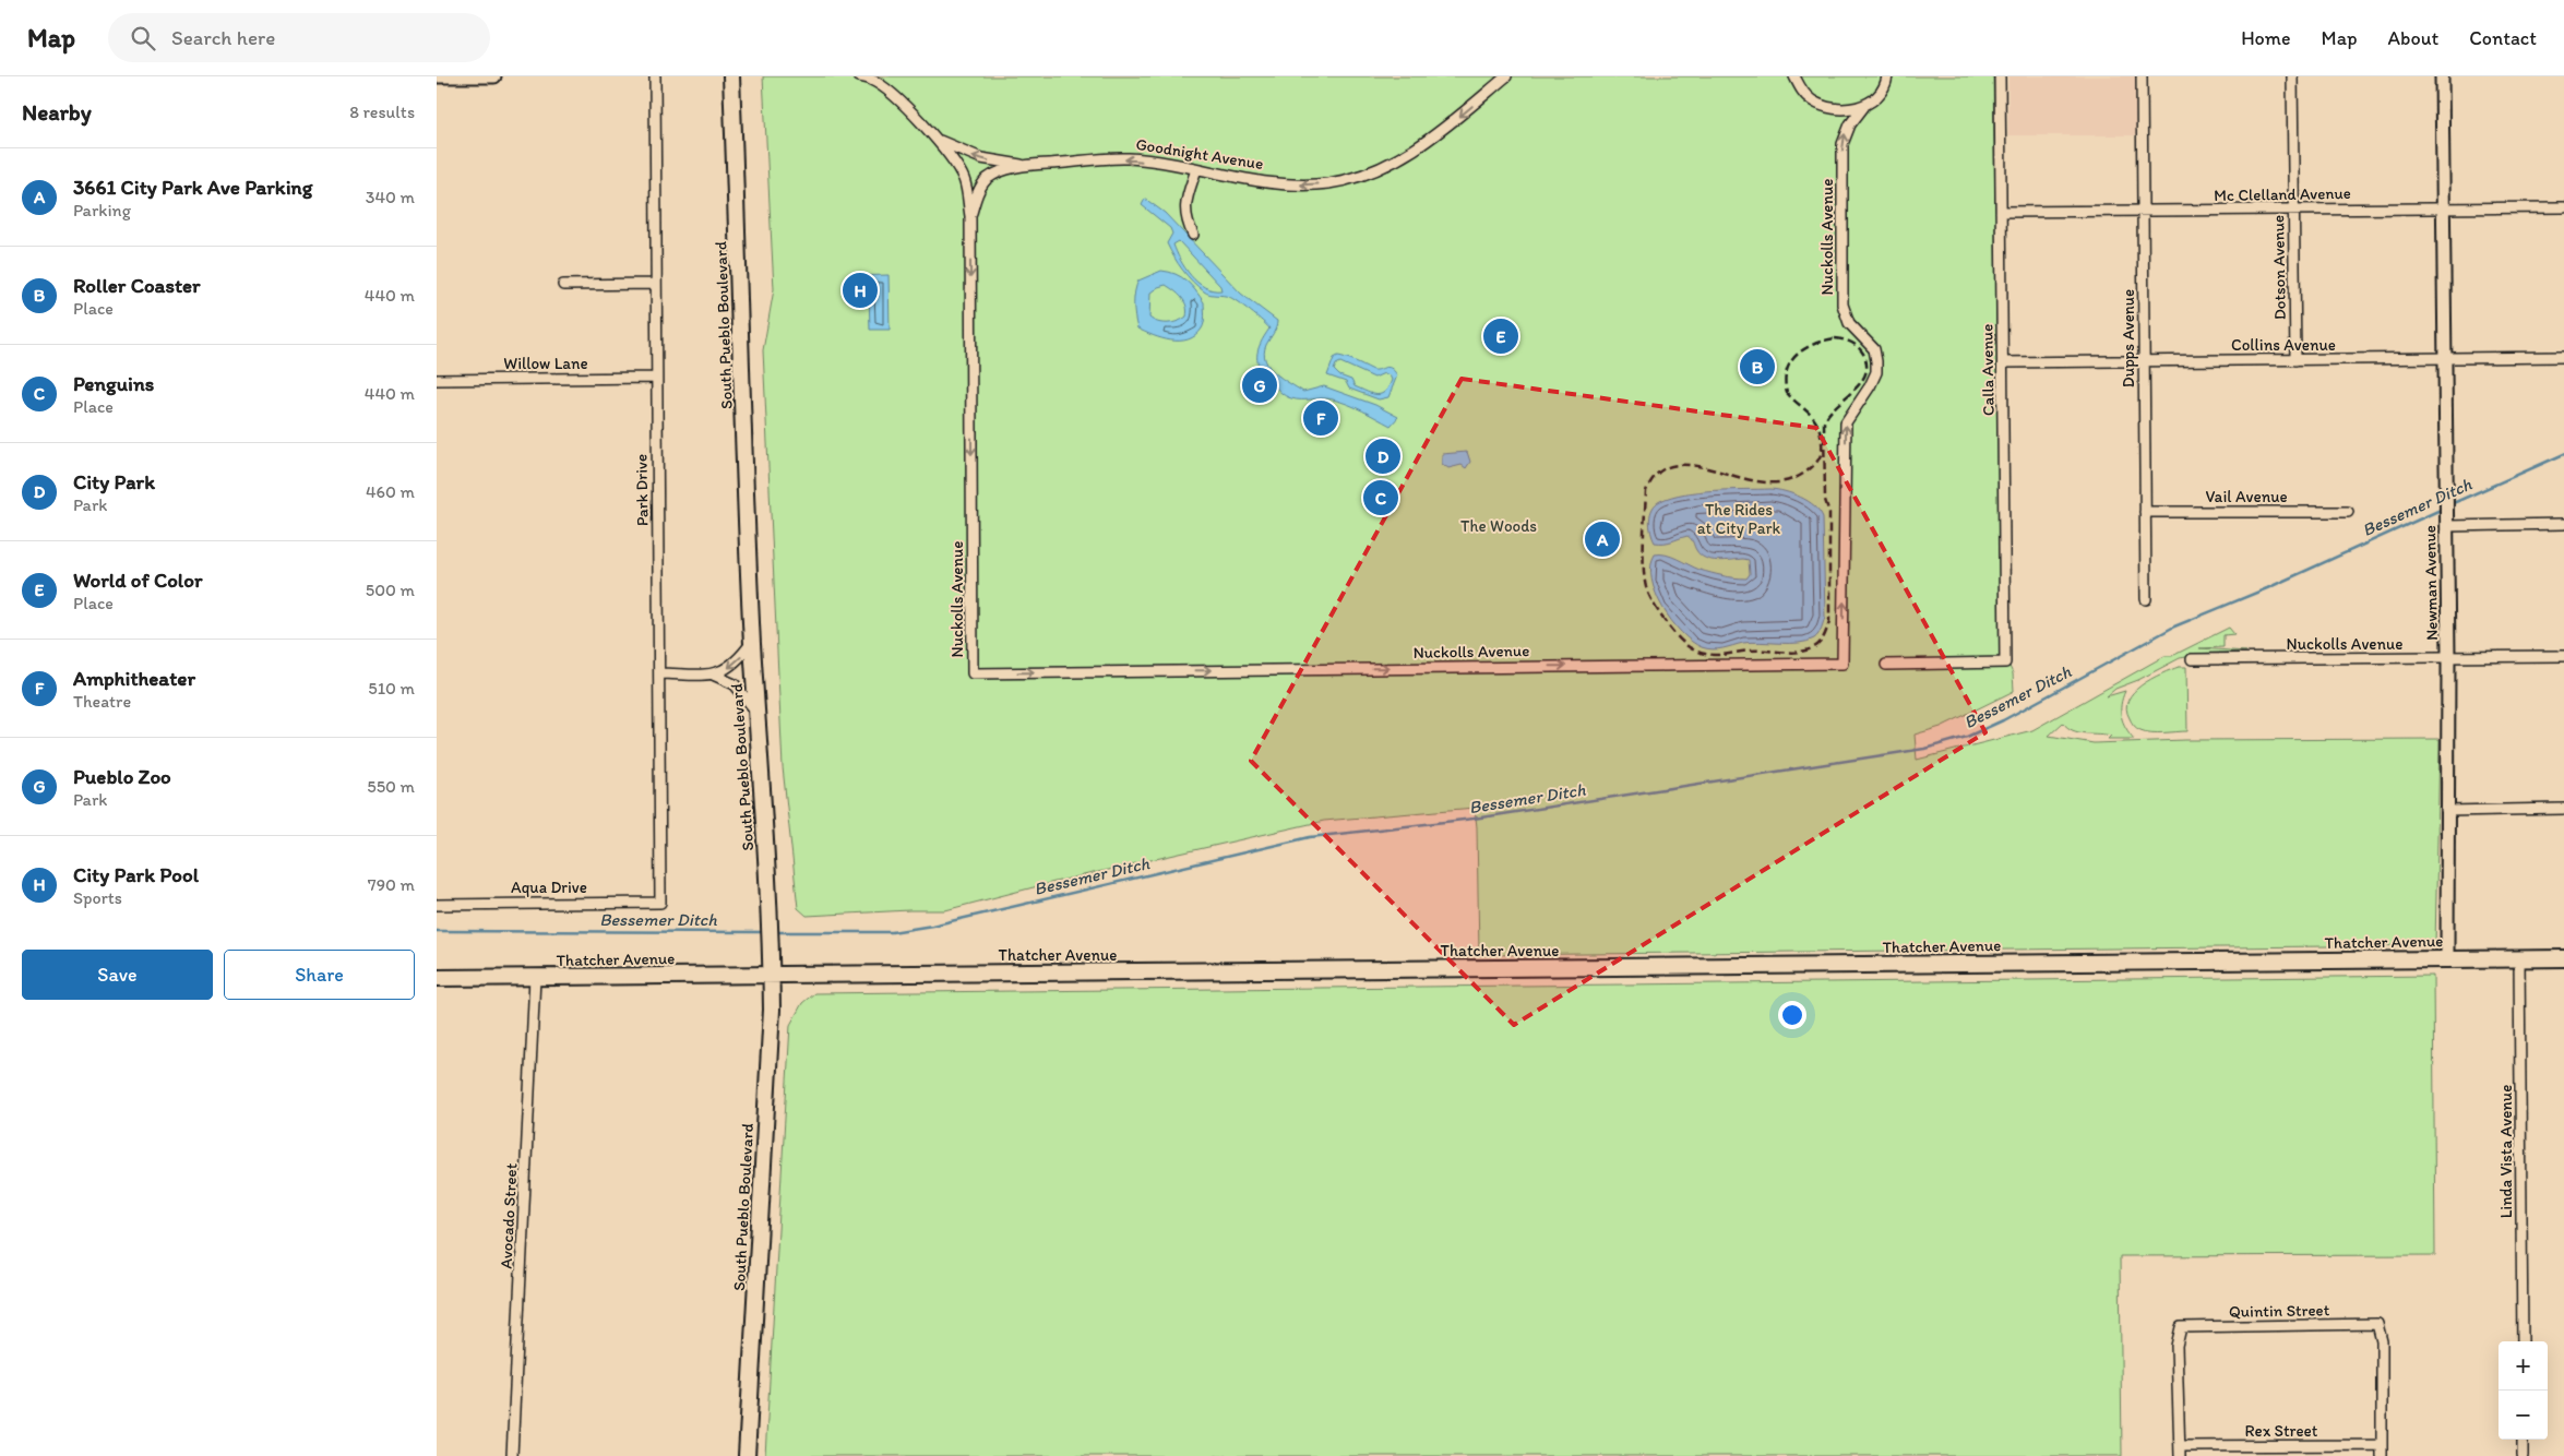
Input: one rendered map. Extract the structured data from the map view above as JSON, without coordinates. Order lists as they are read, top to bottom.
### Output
{
  "streets": {
    "main road": ["South Pueblo Boulevard", "Thatcher Avenue"],
    "street": [
      "Goodnight Avenue",
      "Mc Clelland Avenue",
      "Nuckolls Avenue",
      "Dotson Avenue",
      "Dupps Avenue",
      "Collins Avenue",
      "Willow Lane",
      "Calla Avenue",
      "Park Drive",
      "Vail Avenue",
      "Newman Avenue",
      "Aqua Drive",
      "Linda Vista Avenue",
      "Avocado Street",
      "Quintin Street",
      "Rex Street"
    ]
  },
  "crossings": [
    ["Goodnight Avenue", "Nuckolls Avenue"],
    ["Mc Clelland Avenue", "Dotson Avenue"],
    ["Mc Clelland Avenue", "Dupps Avenue"],
    ["Mc Clelland Avenue", "Calla Avenue"],
    ["Mc Clelland Avenue", "Newman Avenue"],
    ["Nuckolls Avenue", "Newman Avenue"],
    ["Dotson Avenue", "Collins Avenue"],
    ["South Pueblo Boulevard", "Thatcher Avenue"],
    ["Dupps Avenue", "Collins Avenue"],
    ["Dupps Avenue", "Vail Avenue"],
    ["Collins Avenue", "Calla Avenue"],
    ["Collins Avenue", "Newman Avenue"],
    ["Willow Lane", "Park Drive"],
    ["Park Drive", "Aqua Drive"],
    ["Newman Avenue", "Thatcher Avenue"],
    ["Thatcher Avenue", "Linda Vista Avenue"],
    ["Thatcher Avenue", "Avocado Street"],
    ["Quintin Street", "Rex Street"]
  ],
  "one_way": ["Goodnight Avenue"],
  "water": ["Bessemer Ditch"],
  "parks": ["The Rides at City Park", "The Woods"],
  "page": {
    "header": "Map",
    "search": "Search here",
    "nav": [
      "Home",
      "Map",
      "About",
      "Contact"
    ],
    "heading": ["Nearby", "8 results"],
    "list": [
      {
        "mark": "A",
        "name": "3661 City Park Ave Parking",
        "note": "Parking",
        "value": "340 m"
      },
      {
        "mark": "B",
        "name": "Roller Coaster",
        "note": "Place",
        "value": "440 m"
      },
      {
        "mark": "C",
        "name": "Penguins",
        "note": "Place",
        "value": "440 m"
      },
      {
        "mark": "D",
        "name": "City Park",
        "note": "Park",
        "value": "460 m"
      },
      {
        "mark": "E",
        "name": "World of Color",
        "note": "Place",
        "value": "500 m"
      },
      {
        "mark": "F",
        "name": "Amphitheater",
        "note": "Theatre",
        "value": "510 m"
      },
      {
        "mark": "G",
        "name": "Pueblo Zoo",
        "note": "Park",
        "value": "550 m"
      },
      {
        "mark": "H",
        "name": "City Park Pool",
        "note": "Sports",
        "value": "790 m"
      }
    ],
    "pins": [
      "H",
      "E",
      "B",
      "G",
      "F",
      "D",
      "C",
      "A"
    ],
    "buttons": ["Save", "Share"],
    "map_buttons": ["+", "−"]
  }
}
